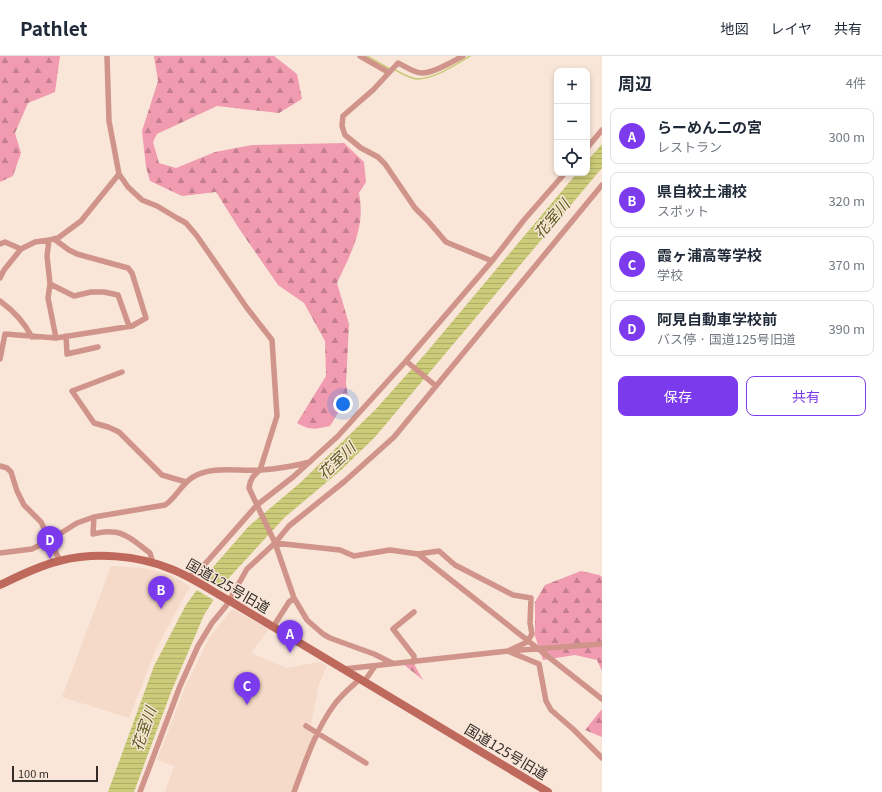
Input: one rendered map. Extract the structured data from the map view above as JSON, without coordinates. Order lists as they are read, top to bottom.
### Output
{
  "streets": {
    "street": ["国道125号旧道"]
  },
  "water": ["花室川"],
  "scale_bar": "100 m",
  "page": {
    "header": "Pathlet",
    "nav": ["地図", "レイヤ", "共有"],
    "heading": ["周辺", "4件"],
    "map_buttons": ["+", "−"],
    "list": [
      {
        "mark": "A",
        "name": "らーめん二の宮",
        "note": "レストラン",
        "value": "300 m"
      },
      {
        "mark": "B",
        "name": "県自校土浦校",
        "note": "スポット",
        "value": "320 m"
      },
      {
        "mark": "C",
        "name": "霞ヶ浦高等学校",
        "note": "学校",
        "value": "370 m"
      },
      {
        "mark": "D",
        "name": "阿見自動車学校前",
        "note": "バス停 · 国道125号旧道",
        "value": "390 m"
      }
    ],
    "buttons": ["保存", "共有"],
    "pins": [
      "D",
      "B",
      "A",
      "C"
    ],
    "scale": "100 m"
  }
}
